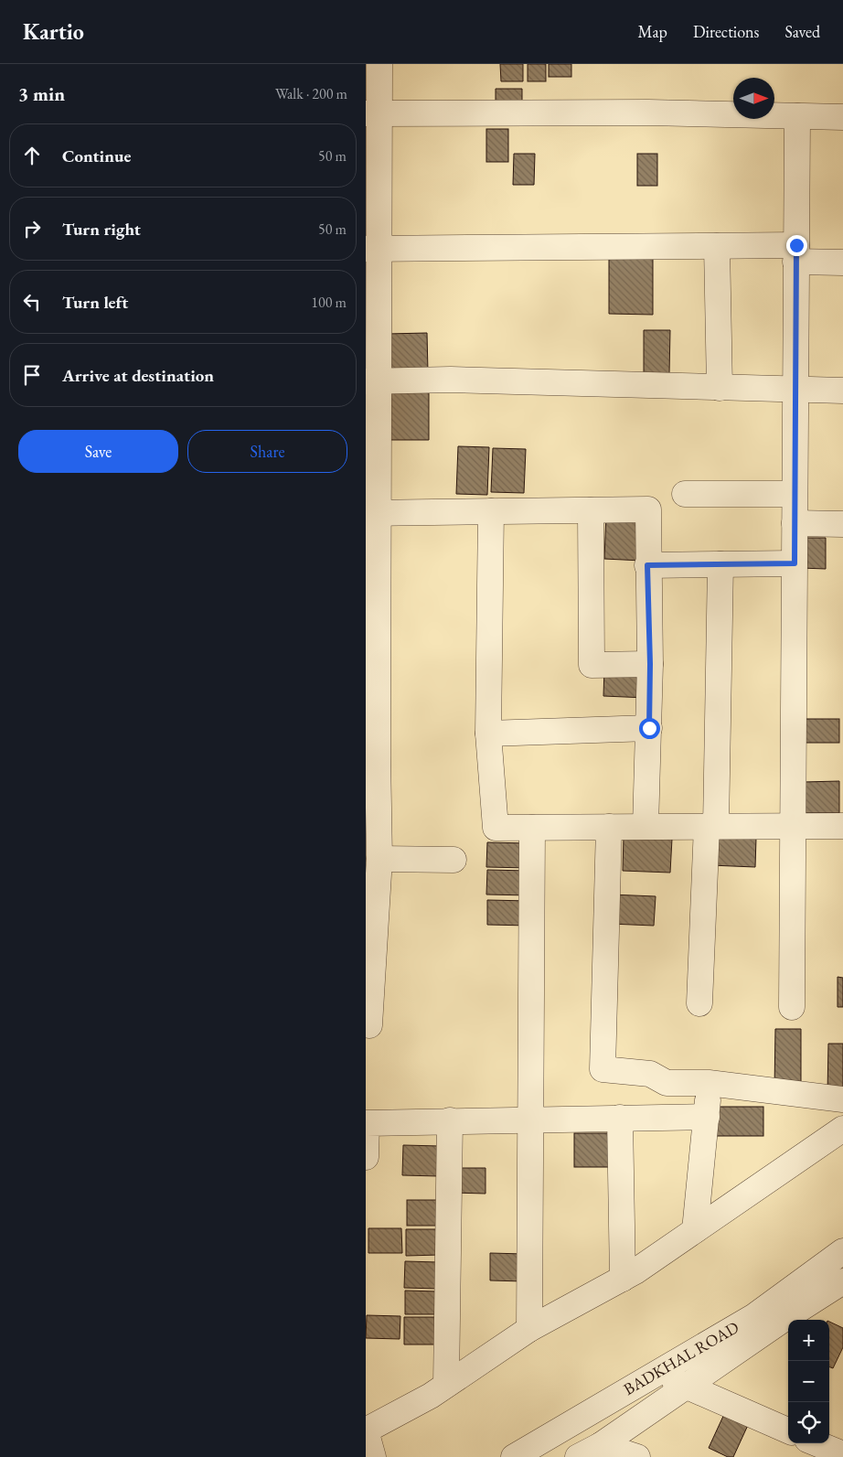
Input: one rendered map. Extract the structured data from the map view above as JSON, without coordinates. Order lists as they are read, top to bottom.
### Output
{
  "streets": {
    "street": ["BADKHAL ROAD"]
  },
  "north": "right",
  "page": {
    "header": "Kartio",
    "nav": ["Map", "Directions", "Saved"],
    "heading": ["3 min", "Walk · 200 m"],
    "list": [
      ["Continue", "50 m"],
      ["Turn right", "50 m"],
      ["Turn left", "100 m"],
      "Arrive at destination"
    ],
    "buttons": ["Save", "Share"],
    "map_buttons": ["+", "−"]
  }
}
